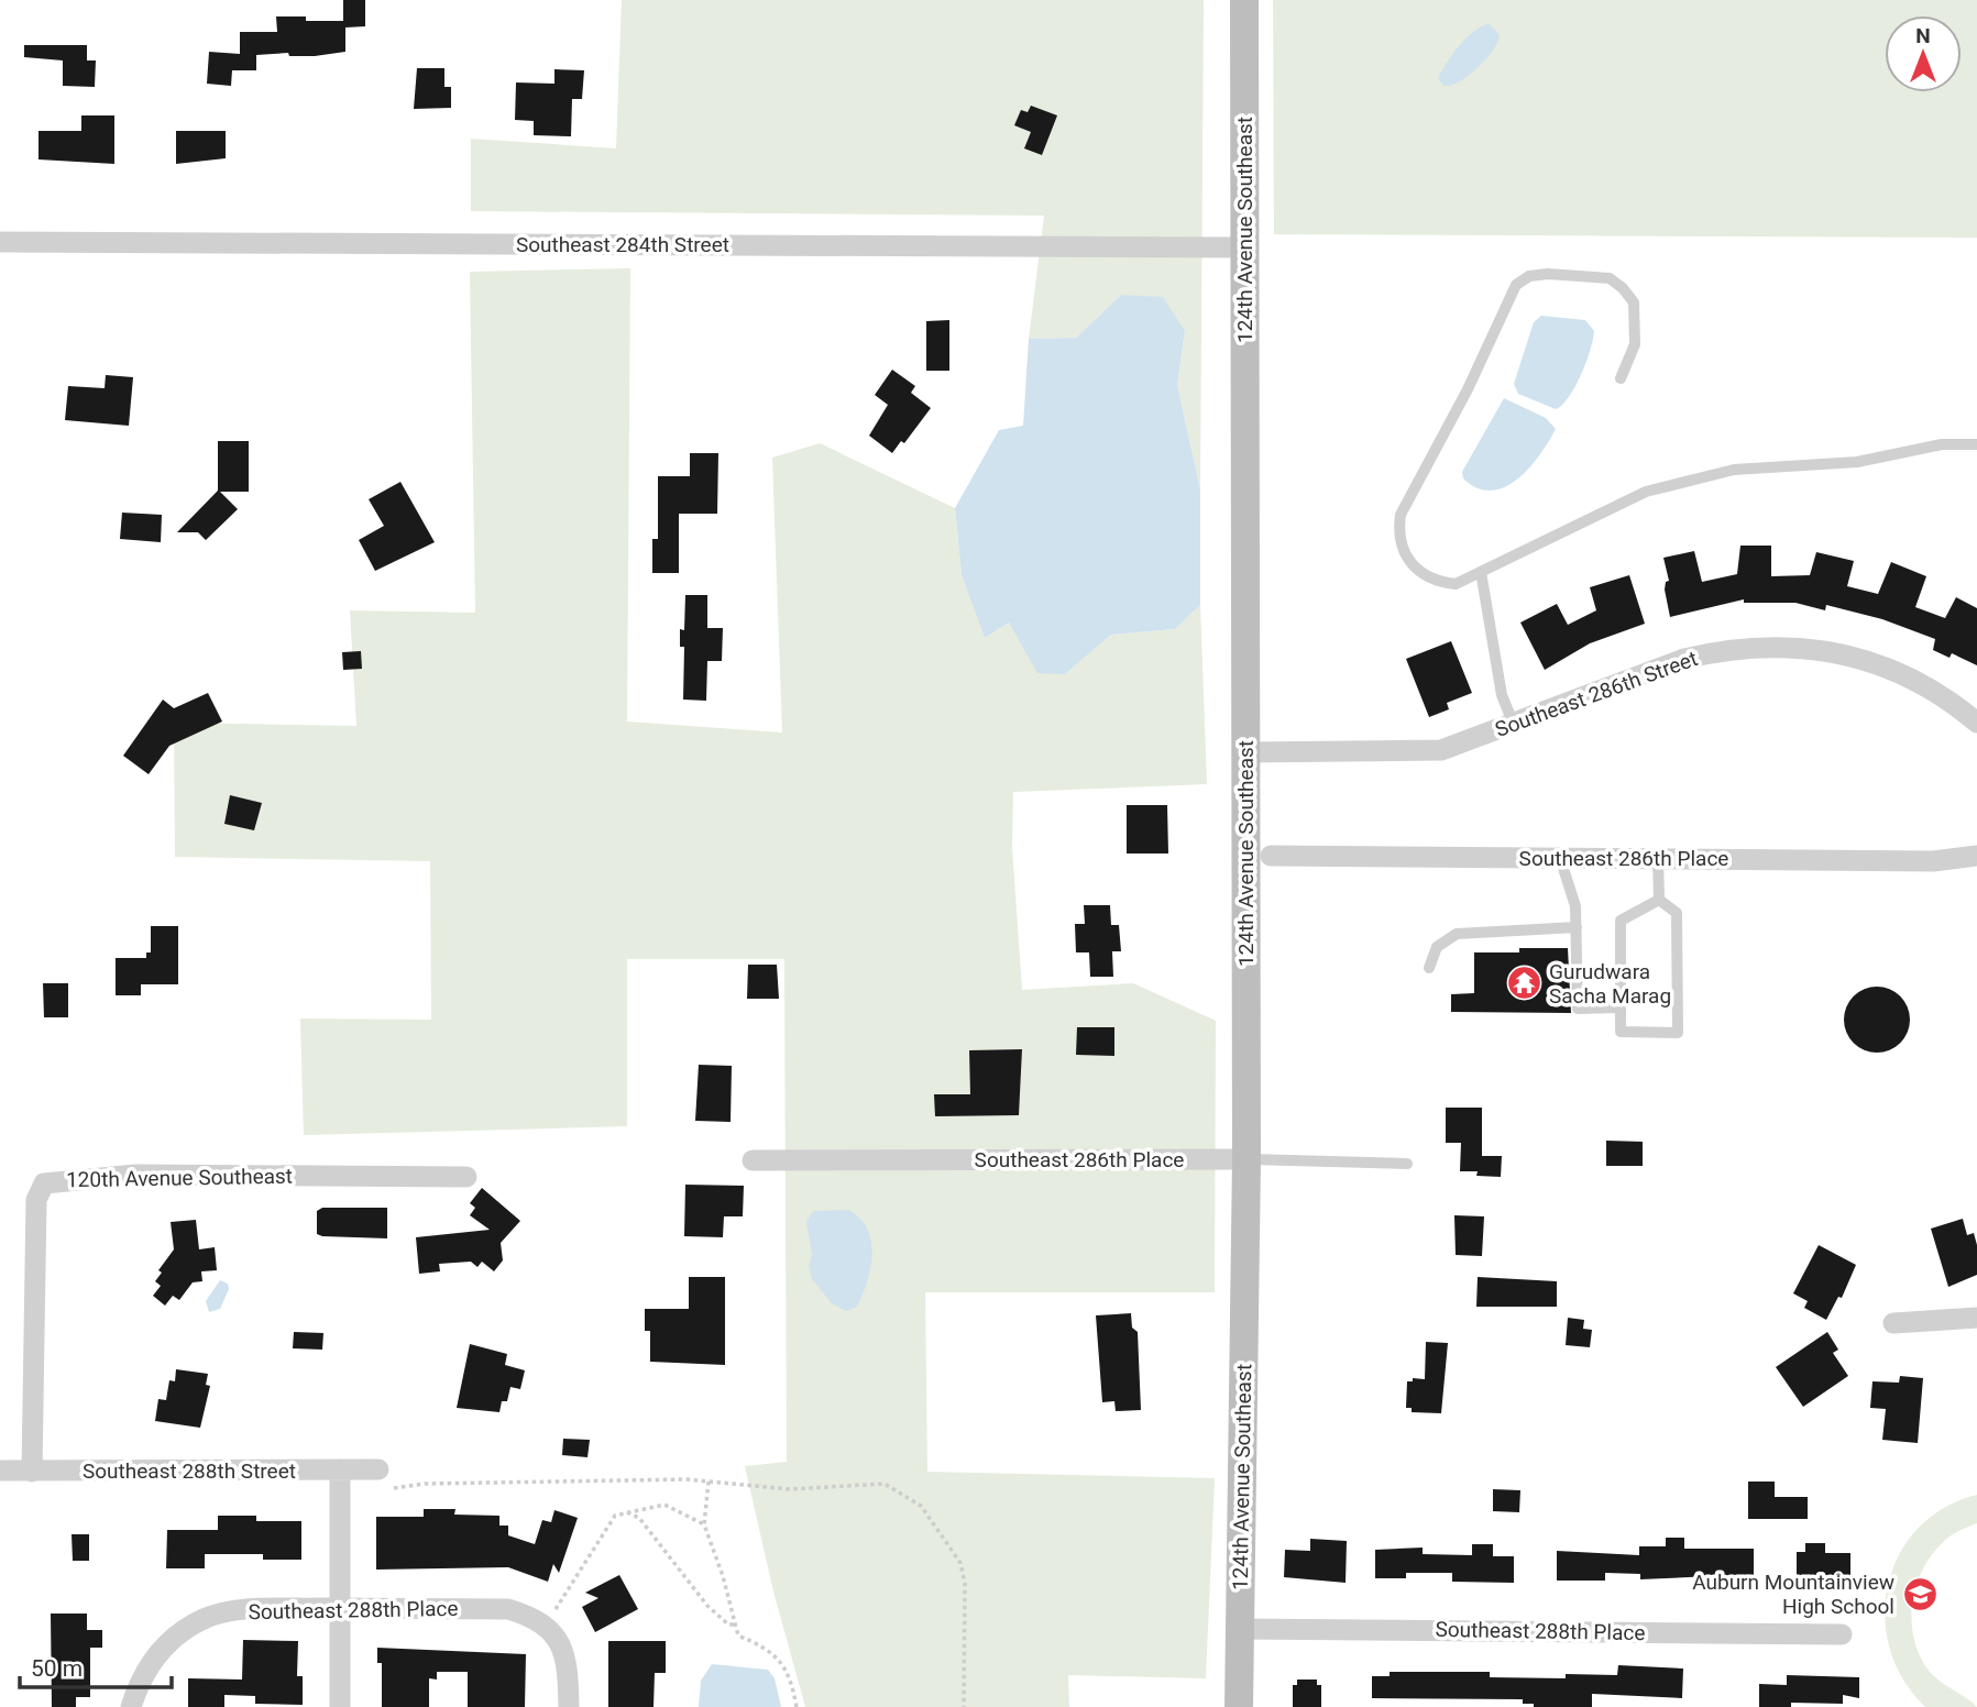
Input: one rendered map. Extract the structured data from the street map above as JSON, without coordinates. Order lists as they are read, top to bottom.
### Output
{
  "streets": {
    "street": [
      "124th Avenue Southeast",
      "Southeast 284th Street",
      "Southeast 286th Street",
      "Southeast 286th Place",
      "120th Avenue Southeast",
      "Southeast 288th Street",
      "Southeast 288th Place"
    ]
  },
  "crossings": [
    ["124th Avenue Southeast", "Southeast 284th Street"],
    ["124th Avenue Southeast", "Southeast 286th Street"],
    ["124th Avenue Southeast", "Southeast 286th Place"],
    ["124th Avenue Southeast", "Southeast 288th Place"],
    ["120th Avenue Southeast", "Southeast 288th Street"]
  ],
  "places": {
    "temple": ["Gurudwara Sacha Marag"],
    "school or university": ["Auburn Mountainview High School"]
  },
  "scale_bar": "50 m",
  "north": "top"
}
